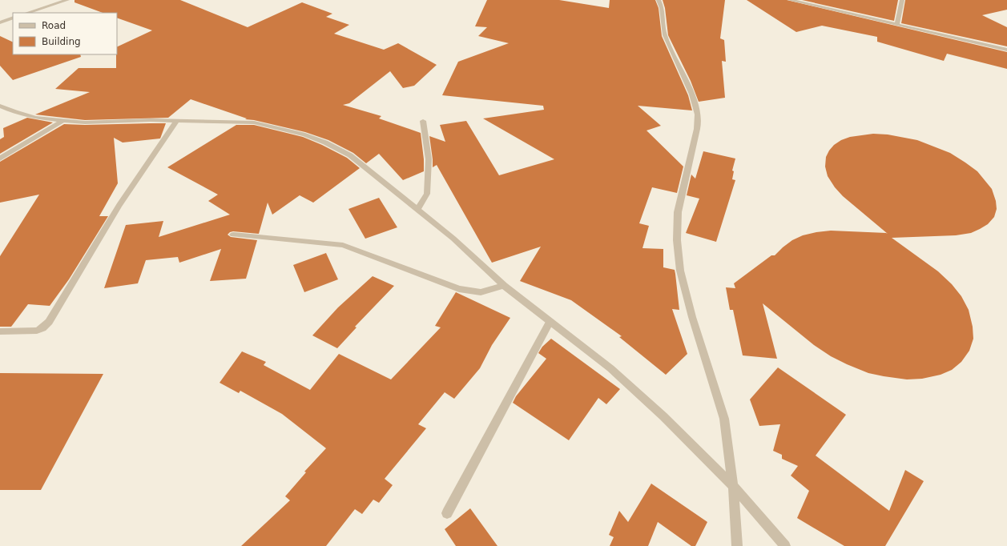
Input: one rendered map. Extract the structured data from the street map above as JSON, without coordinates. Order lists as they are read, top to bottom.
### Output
{
  "legend": ["Road", "Building"]
}
